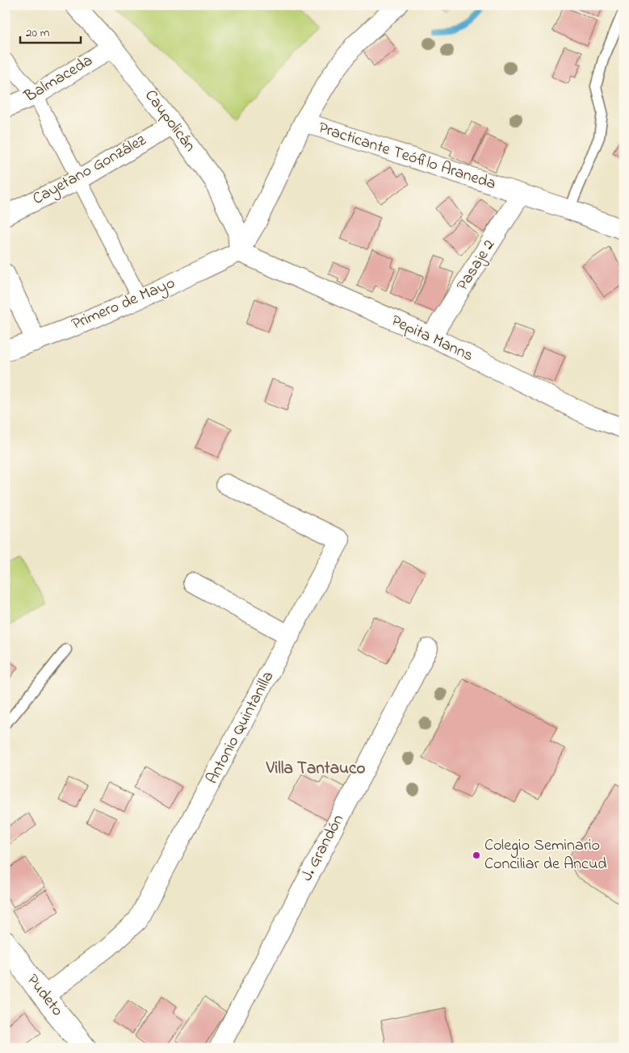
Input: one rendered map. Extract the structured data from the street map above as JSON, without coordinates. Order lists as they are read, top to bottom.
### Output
{
  "streets": {
    "street": [
      "Balmaceda",
      "Caupolicán",
      "Practicante Teófilo Araneda",
      "Cayetano González",
      "Pasaje 2",
      "Primero de Mayo",
      "Pepita Manns",
      "Antonio Quintanilla",
      "J. Grandón",
      "Pudeto"
    ]
  },
  "crossings": [
    ["Balmaceda", "Caupolicán"],
    ["Caupolicán", "Practicante Teófilo Araneda"],
    ["Caupolicán", "Cayetano González"],
    ["Caupolicán", "Primero de Mayo"],
    ["Caupolicán", "Pepita Manns"],
    ["Practicante Teófilo Araneda", "Pasaje 2"],
    ["Practicante Teófilo Araneda", "Primero de Mayo"],
    ["Practicante Teófilo Araneda", "Pepita Manns"],
    ["Pasaje 2", "Pepita Manns"],
    ["Primero de Mayo", "Pepita Manns"],
    ["Antonio Quintanilla", "Pudeto"]
  ],
  "districts": ["Villa Tantauco"],
  "places": ["Colegio Seminario Conciliar de Ancud"],
  "scale_bar": "20 m"
}
